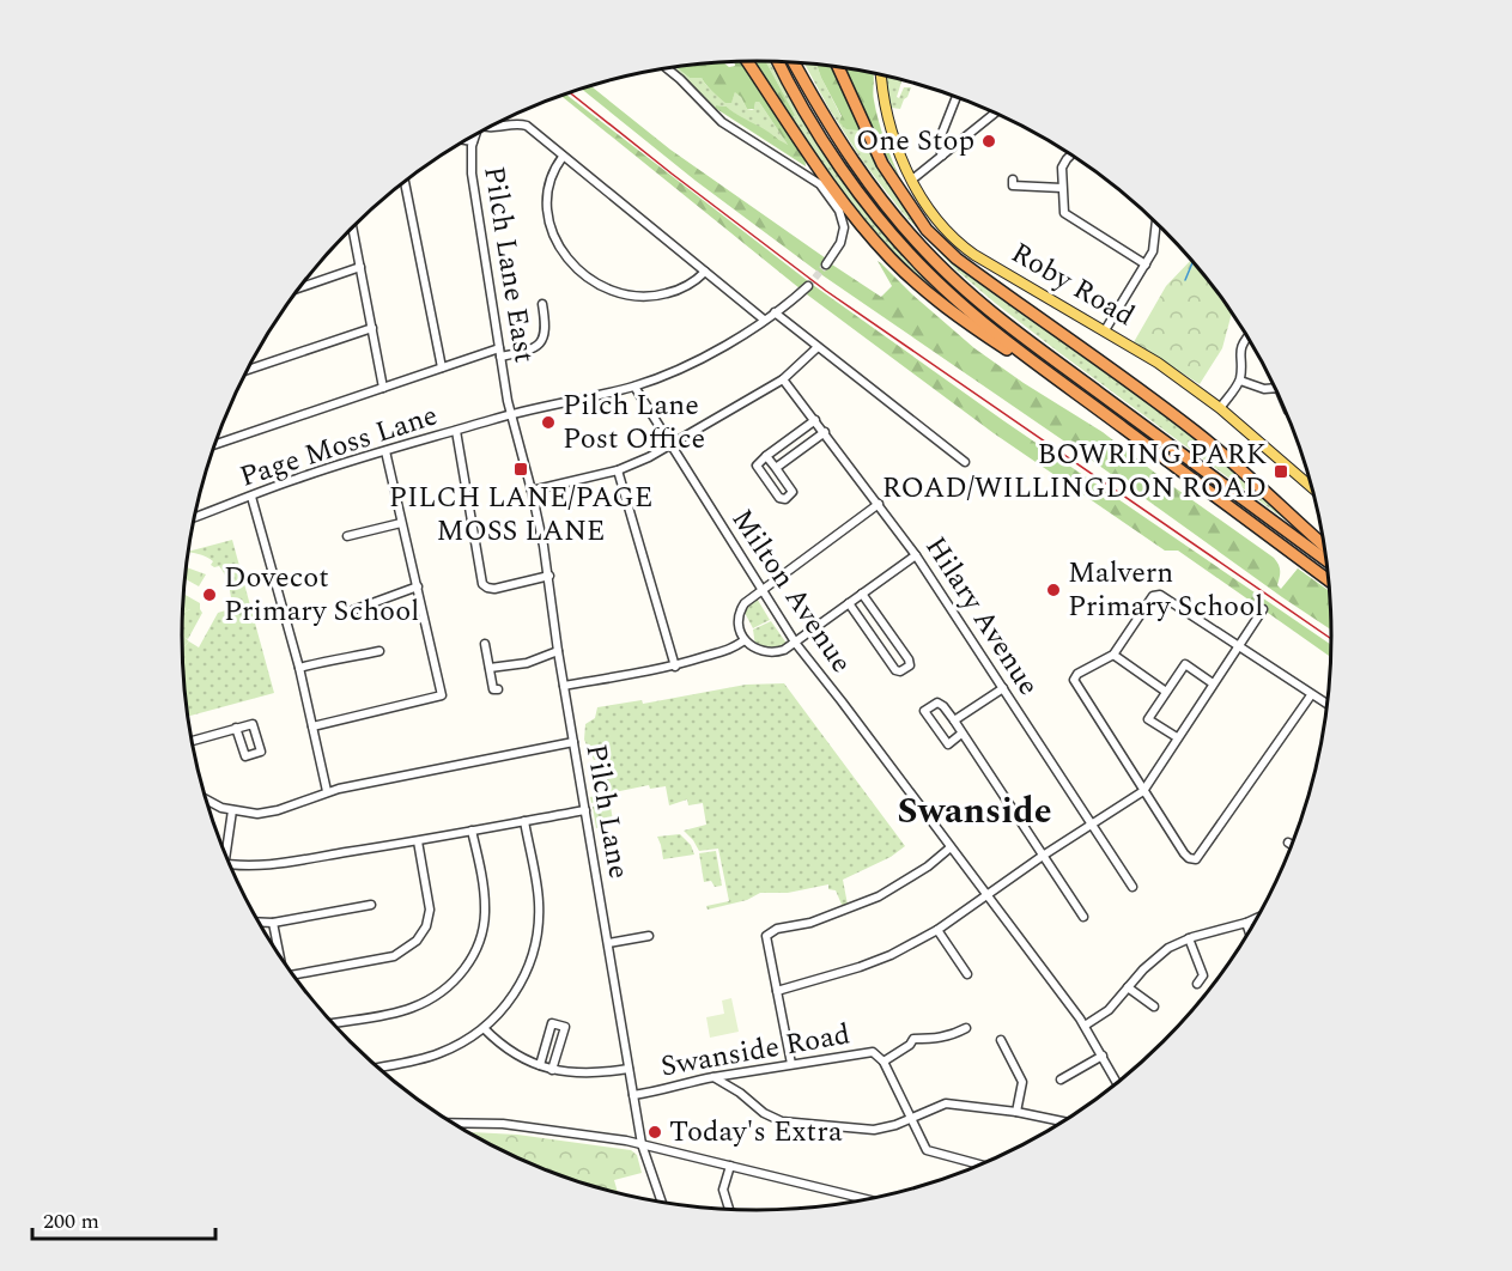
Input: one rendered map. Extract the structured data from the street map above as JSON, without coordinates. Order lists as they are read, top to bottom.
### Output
{
  "streets": {
    "main road": ["Roby Road"],
    "street": [
      "Pilch Lane East",
      "Page Moss Lane",
      "Milton Avenue",
      "Hilary Avenue",
      "Pilch Lane",
      "Swanside Road"
    ]
  },
  "crossings": [
    ["Pilch Lane East", "Page Moss Lane"],
    ["Pilch Lane East", "Pilch Lane"],
    ["Page Moss Lane", "Milton Avenue"],
    ["Page Moss Lane", "Pilch Lane"],
    ["Pilch Lane", "Swanside Road"]
  ],
  "districts": ["Swanside"],
  "places": {
    "other": [
      "One Stop",
      "Pilch Lane Post Office",
      "Malvern Primary School",
      "Dovecot Primary School",
      "Today's Extra"
    ],
    "transit": ["PILCH LANE/PAGE MOSS LANE", "BOWRING PARK ROAD/WILLINGDON ROAD"]
  },
  "scale_bar": "200 m"
}
